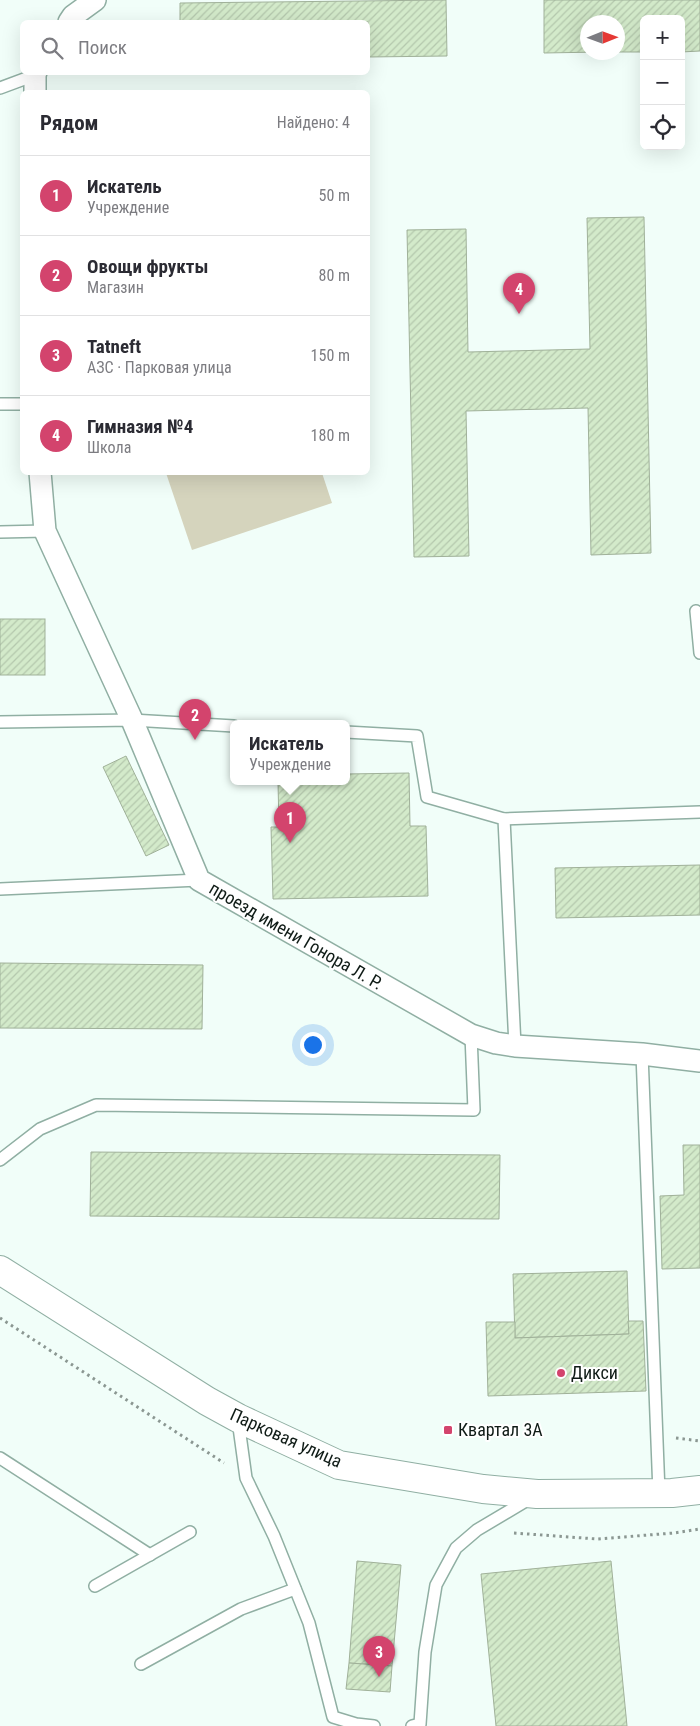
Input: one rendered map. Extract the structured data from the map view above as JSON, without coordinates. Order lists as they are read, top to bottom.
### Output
{
  "streets": {
    "main road": ["Парковая улица"],
    "street": ["проезд имени Гонора Л. Р."]
  },
  "places": {
    "other": ["Дикси"],
    "transit": ["Квартал 3А"]
  },
  "north": "right",
  "page": {
    "map_buttons": ["+", "−"],
    "search": "Поиск",
    "heading": ["Рядом", "Найдено: 4"],
    "list": [
      {
        "mark": "1",
        "name": "Искатель",
        "note": "Учреждение",
        "value": "50 m"
      },
      {
        "mark": "2",
        "name": "Овощи фрукты",
        "note": "Магазин",
        "value": "80 m"
      },
      {
        "mark": "3",
        "name": "Tatneft",
        "note": "АЗС · Парковая улица",
        "value": "150 m"
      },
      {
        "mark": "4",
        "name": "Гимназия №4",
        "note": "Школа",
        "value": "180 m"
      }
    ],
    "pins": [
      "4",
      "2",
      "1",
      "3"
    ],
    "popup": ["Искатель", "Учреждение"]
  }
}
